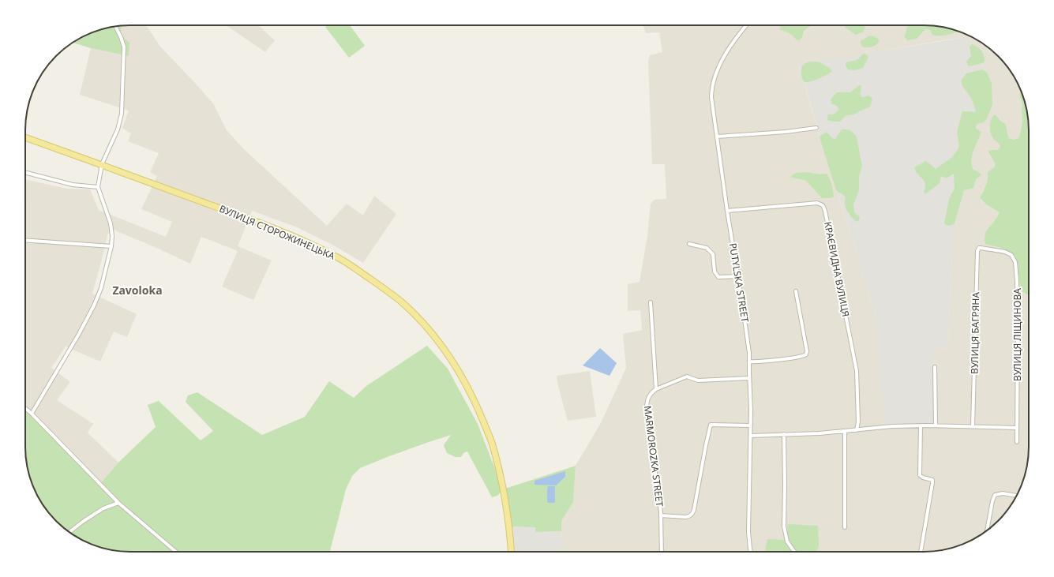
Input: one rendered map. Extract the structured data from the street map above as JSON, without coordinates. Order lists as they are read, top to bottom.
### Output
{
  "streets": {
    "main road": ["ВУЛИЦЯ СТОРОЖИНЕЦЬКА"],
    "street": [
      "КРАЄВИДНА ВУЛИЦЯ",
      "PUTYLSKA STREET",
      "ВУЛИЦЯ БАГРЯНА",
      "ВУЛИЦЯ ЛІЩИНОВА",
      "MARMOROZKA STREET"
    ]
  },
  "crossings": [
    ["КРАЄВИДНА ВУЛИЦЯ", "PUTYLSKA STREET"],
    ["ВУЛИЦЯ БАГРЯНА", "ВУЛИЦЯ ЛІЩИНОВА"]
  ],
  "districts": ["Zavoloka"]
}
